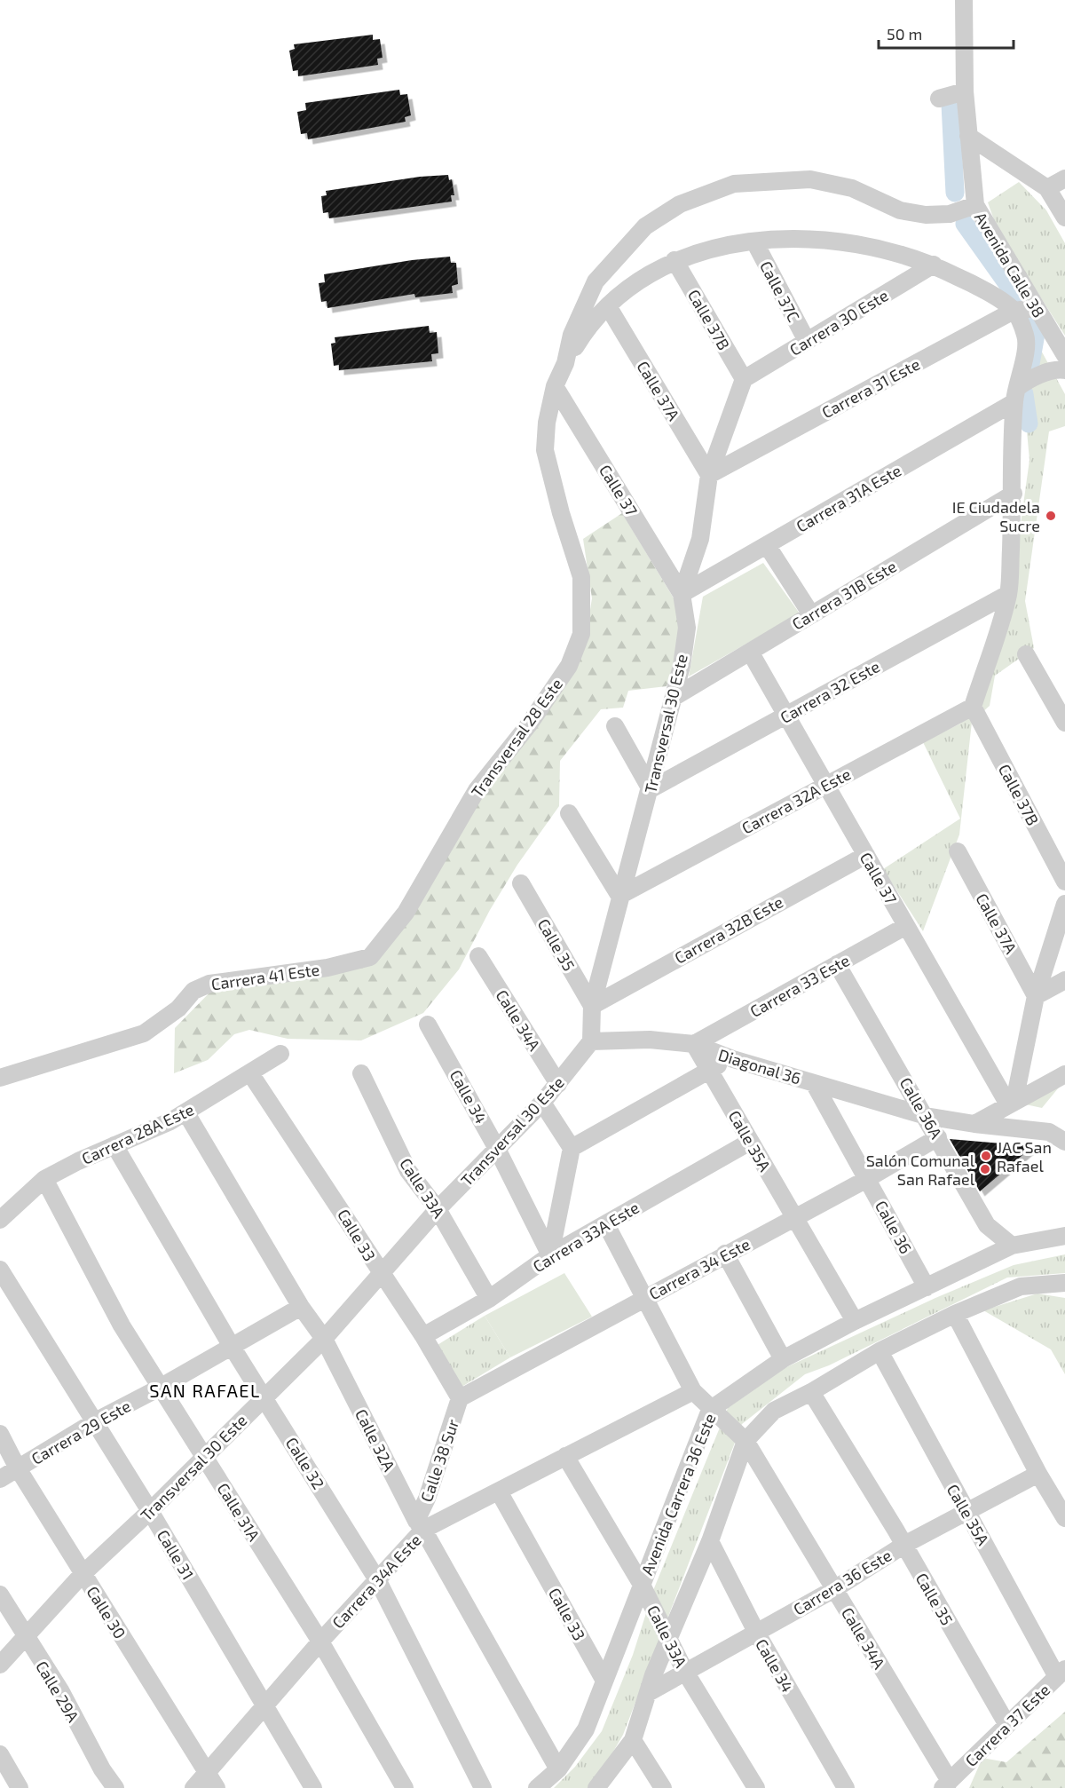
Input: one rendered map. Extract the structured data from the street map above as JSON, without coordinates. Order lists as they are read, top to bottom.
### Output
{
  "streets": {
    "street": [
      "Avenida Calle 38",
      "Calle 37C",
      "Calle 37B",
      "Carrera 30 Este",
      "Carrera 31 Este",
      "Calle 37A",
      "Calle 37",
      "Carrera 31A Este",
      "Carrera 31B Este",
      "Carrera 32 Este",
      "Transversal 30 Este",
      "Transversal 28 Este",
      "Carrera 32A Este",
      "Carrera 32B Este",
      "Calle 35",
      "Carrera 41 Este",
      "Carrera 33 Este",
      "Calle 34A",
      "Diagonal 36",
      "Calle 34",
      "Calle 36A",
      "Carrera 28A Este",
      "Calle 35A",
      "Calle 33A",
      "Calle 36",
      "Calle 33",
      "Carrera 33A Este",
      "Carrera 34 Este",
      "Carrera 29 Este",
      "Calle 32A",
      "Calle 38 Sur",
      "Calle 32",
      "Avenida Carrera 36 Este",
      "Calle 31A",
      "Calle 31",
      "Carrera 34A Este",
      "Carrera 36 Este",
      "Calle 30",
      "Calle 29A",
      "Carrera 37 Este"
    ]
  },
  "crossings": [
    ["Avenida Calle 38", "Carrera 31 Este"],
    ["Avenida Calle 38", "Transversal 28 Este"],
    ["Calle 37C", "Carrera 30 Este"],
    ["Calle 37B", "Carrera 30 Este"],
    ["Calle 37B", "Transversal 30 Este"],
    ["Calle 37B", "Carrera 32A Este"],
    ["Carrera 30 Este", "Transversal 30 Este"],
    ["Carrera 31 Este", "Calle 37A"],
    ["Carrera 31 Este", "Transversal 30 Este"],
    ["Calle 37A", "Transversal 30 Este"],
    ["Calle 37", "Carrera 31A Este"],
    ["Calle 37", "Carrera 31B Este"],
    ["Calle 37", "Carrera 32 Este"],
    ["Calle 37", "Transversal 30 Este"],
    ["Calle 37", "Transversal 28 Este"],
    ["Calle 37", "Carrera 32A Este"],
    ["Calle 37", "Carrera 32B Este"],
    ["Calle 37", "Carrera 33 Este"],
    ["Carrera 31A Este", "Transversal 30 Este"],
    ["Carrera 31B Este", "Transversal 30 Este"],
    ["Carrera 32 Este", "Transversal 30 Este"],
    ["Transversal 30 Este", "Carrera 32A Este"],
    ["Transversal 30 Este", "Carrera 32B Este"],
    ["Transversal 30 Este", "Calle 35"],
    ["Transversal 30 Este", "Calle 34A"],
    ["Transversal 30 Este", "Diagonal 36"],
    ["Transversal 30 Este", "Calle 34"],
    ["Transversal 30 Este", "Calle 33A"],
    ["Transversal 30 Este", "Calle 33"],
    ["Transversal 30 Este", "Calle 32A"],
    ["Transversal 30 Este", "Calle 32"],
    ["Transversal 30 Este", "Calle 31A"],
    ["Transversal 30 Este", "Calle 31"],
    ["Transversal 30 Este", "Calle 30"],
    ["Transversal 30 Este", "Calle 29A"],
    ["Transversal 28 Este", "Carrera 41 Este"],
    ["Carrera 32B Este", "Calle 35"],
    ["Calle 35", "Carrera 36 Este"],
    ["Calle 35", "Carrera 37 Este"],
    ["Carrera 33 Este", "Diagonal 36"],
    ["Carrera 33 Este", "Calle 36A"],
    ["Carrera 33 Este", "Calle 35A"],
    ["Calle 34A", "Avenida Carrera 36 Este"],
    ["Calle 34A", "Carrera 36 Este"],
    ["Calle 34A", "Carrera 37 Este"],
    ["Diagonal 36", "Calle 36A"],
    ["Diagonal 36", "Calle 35A"],
    ["Diagonal 36", "Calle 36"],
    ["Calle 34", "Carrera 33A Este"],
    ["Calle 34", "Carrera 36 Este"],
    ["Calle 36A", "Carrera 34 Este"],
    ["Calle 36A", "Avenida Carrera 36 Este"],
    ["Carrera 28A Este", "Calle 33"],
    ["Carrera 28A Este", "Calle 32A"],
    ["Carrera 28A Este", "Calle 32"],
    ["Carrera 28A Este", "Calle 31A"],
    ["Calle 35A", "Carrera 33A Este"],
    ["Calle 35A", "Carrera 34 Este"],
    ["Calle 35A", "Avenida Carrera 36 Este"],
    ["Calle 35A", "Carrera 36 Este"],
    ["Calle 35A", "Carrera 37 Este"],
    ["Calle 33A", "Carrera 33A Este"],
    ["Calle 33A", "Avenida Carrera 36 Este"],
    ["Calle 33A", "Carrera 34A Este"],
    ["Calle 33A", "Carrera 36 Este"],
    ["Calle 36", "Carrera 34 Este"],
    ["Calle 36", "Avenida Carrera 36 Este"],
    ["Calle 33", "Carrera 33A Este"],
    ["Calle 33", "Carrera 34 Este"],
    ["Calle 33", "Calle 38 Sur"],
    ["Calle 33", "Avenida Carrera 36 Este"],
    ["Calle 33", "Carrera 34A Este"],
    ["Carrera 34 Este", "Calle 38 Sur"],
    ["Carrera 29 Este", "Calle 32A"],
    ["Carrera 29 Este", "Calle 32"],
    ["Carrera 29 Este", "Calle 31A"],
    ["Carrera 29 Este", "Calle 31"],
    ["Carrera 29 Este", "Calle 30"],
    ["Calle 32A", "Calle 38 Sur"],
    ["Calle 32A", "Avenida Carrera 36 Este"],
    ["Calle 32A", "Carrera 34A Este"],
    ["Calle 38 Sur", "Carrera 34A Este"],
    ["Calle 32", "Carrera 34A Este"],
    ["Calle 31A", "Carrera 34A Este"],
    ["Calle 31", "Carrera 34A Este"],
    ["Carrera 34A Este", "Calle 30"]
  ],
  "districts": ["SAN RAFAEL"],
  "places": ["IE Ciudadela Sucre", "JAC San Rafael", "Salón Comunal San Rafael"],
  "scale_bar": "50 m"
}
